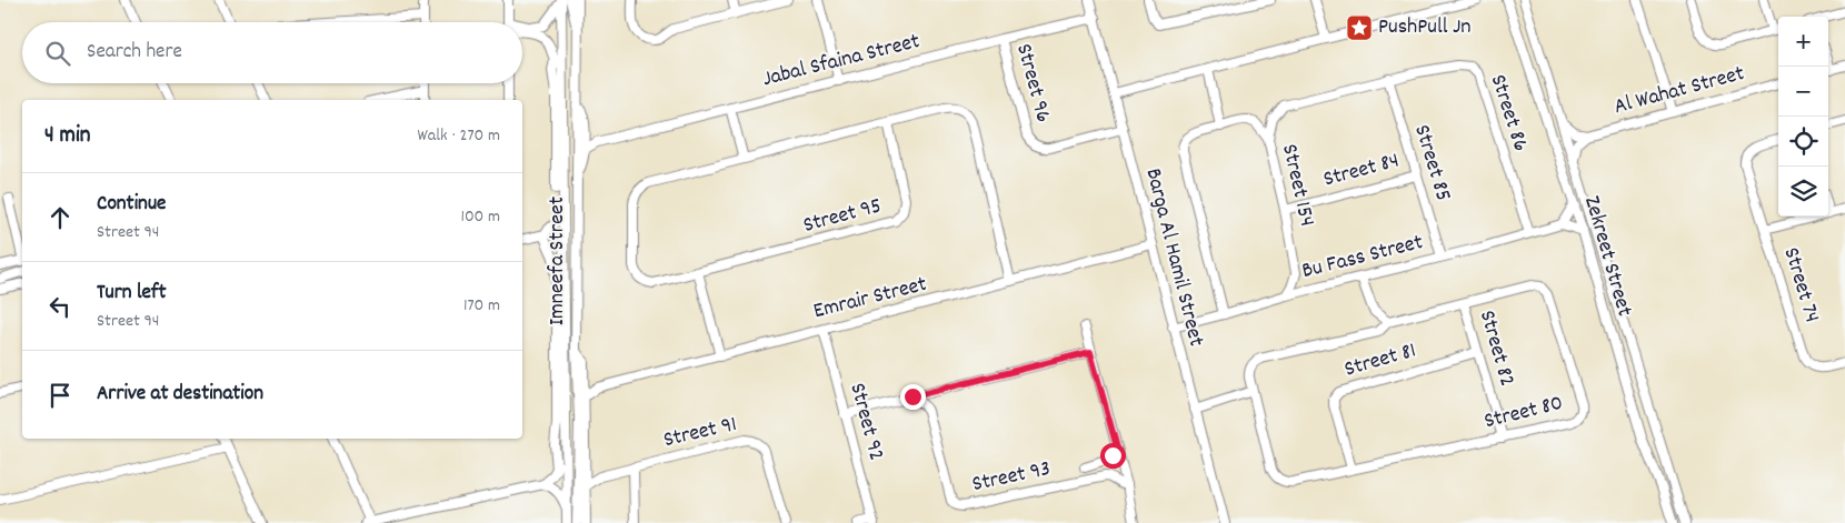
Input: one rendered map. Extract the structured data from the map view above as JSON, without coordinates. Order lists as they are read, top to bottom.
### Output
{
  "streets": {
    "street": [
      "Jabal Sfaina Street",
      "Street 96",
      "Al Wahat Street",
      "Street 86",
      "Street 85",
      "Street 84",
      "Street 154",
      "Street 95",
      "Zekreet Street",
      "Barga Al Hamil Street",
      "Bu Fass Street",
      "Imneefa Street",
      "Street 74",
      "Emrair Street",
      "Street 82",
      "Street 81",
      "Street 80",
      "Street 92",
      "Street 91",
      "Street 93"
    ]
  },
  "crossings": [
    ["Jabal Sfaina Street", "Street 96"],
    ["Jabal Sfaina Street", "Barga Al Hamil Street"],
    ["Street 96", "Barga Al Hamil Street"],
    ["Street 86", "Street 85"],
    ["Street 86", "Street 154"],
    ["Street 86", "Bu Fass Street"],
    ["Street 85", "Street 84"],
    ["Street 85", "Bu Fass Street"],
    ["Street 84", "Street 154"],
    ["Street 154", "Bu Fass Street"],
    ["Street 95", "Emrair Street"],
    ["Barga Al Hamil Street", "Bu Fass Street"],
    ["Barga Al Hamil Street", "Emrair Street"],
    ["Emrair Street", "Street 92"],
    ["Street 82", "Street 81"],
    ["Street 82", "Street 80"],
    ["Street 81", "Street 80"]
  ],
  "places": {
    "place": ["PushPull Jn"]
  },
  "page": {
    "map_buttons": ["+", "−"],
    "search": "Search here",
    "heading": ["4 min", "Walk · 270 m"],
    "list": [
      ["Continue", "Street 94", "100 m"],
      ["Turn left", "Street 94", "170 m"],
      "Arrive at destination"
    ]
  }
}
